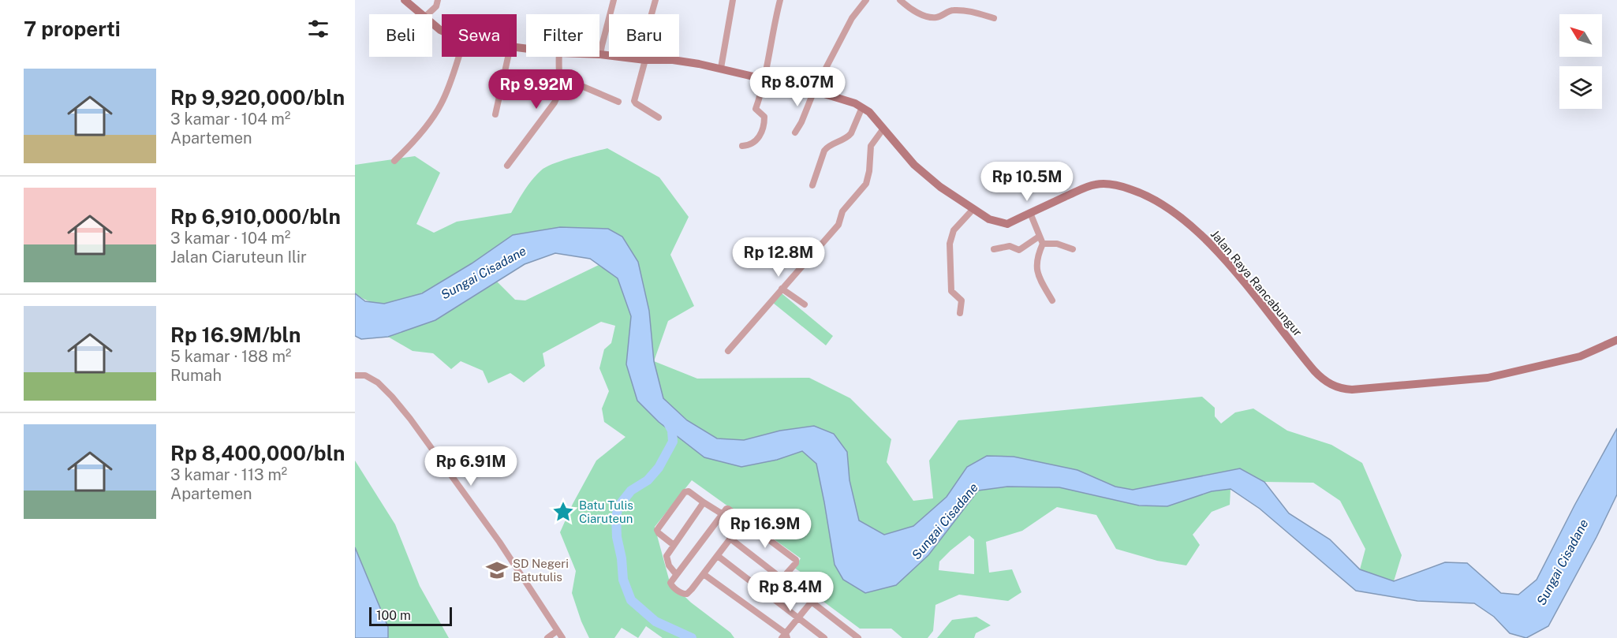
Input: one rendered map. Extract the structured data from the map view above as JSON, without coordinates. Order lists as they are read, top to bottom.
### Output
{
  "streets": {
    "main road": ["Jalan Raya Rancabungur"]
  },
  "water": ["Sungai Cisadane"],
  "places": {
    "place": ["Batu Tulis Ciaruteun"],
    "school or university": ["SD Negeri Batutulis"]
  },
  "scale_bar": "100 m",
  "north": "top left",
  "page": {
    "heading": "7 properti",
    "chip": [
      "Beli",
      "Sewa",
      "Filter",
      "Baru"
    ],
    "list": [
      {
        "name": "Rp 9,920,000/bln",
        "note": "3 kamar · 104 m² · Apartemen"
      },
      {
        "name": "Rp 6,910,000/bln",
        "note": "3 kamar · 104 m² · Jalan Ciaruteun Ilir"
      },
      {
        "name": "Rp 16.9M/bln",
        "note": "5 kamar · 188 m² · Rumah"
      },
      {
        "name": "Rp 8,400,000/bln",
        "note": "3 kamar · 113 m² · Apartemen"
      }
    ],
    "price": [
      "Rp 8.07M",
      "Rp 9.92M",
      "Rp 10.5M",
      "Rp 12.8M",
      "Rp 6.91M",
      "Rp 16.9M",
      "Rp 8.4M"
    ],
    "scale": "100 m"
  }
}
